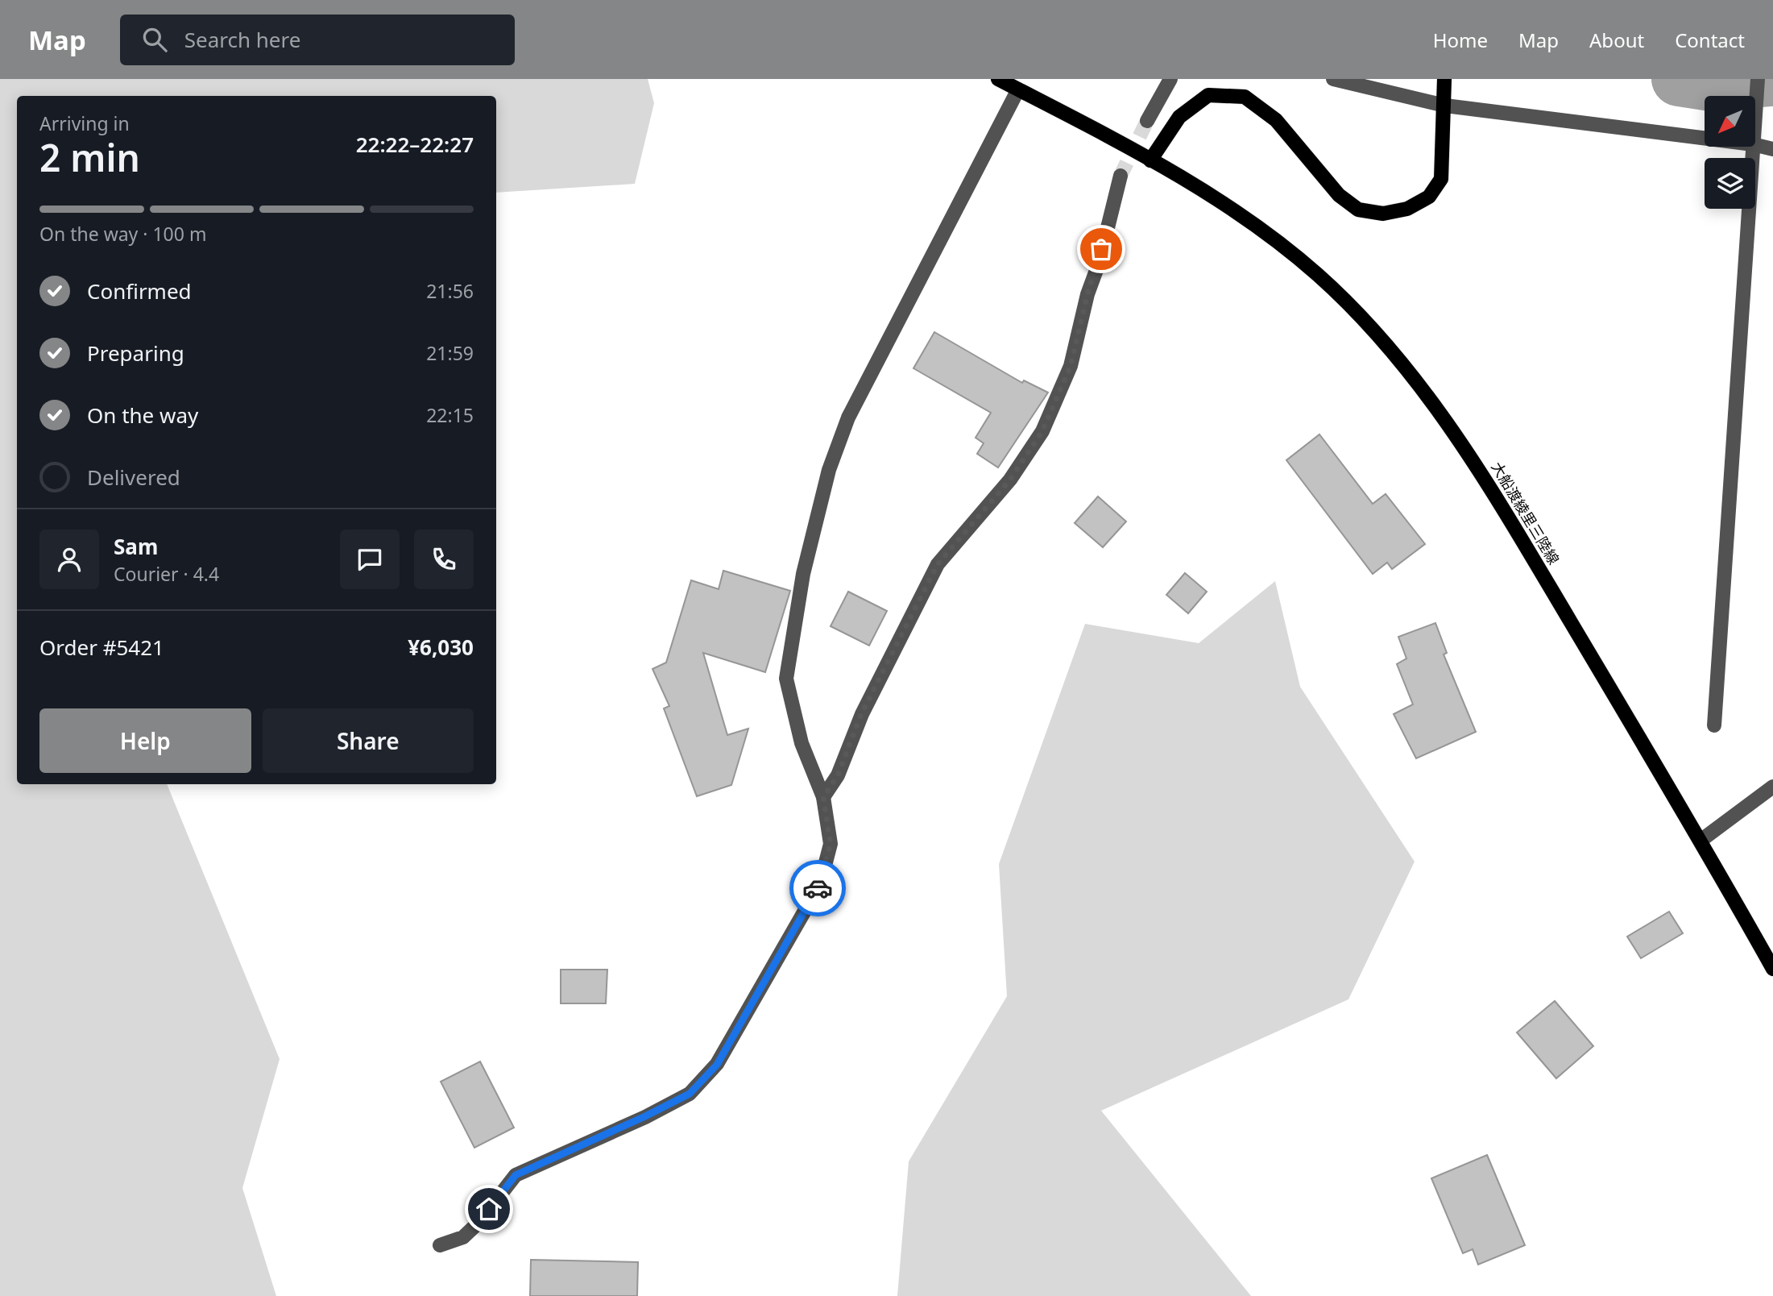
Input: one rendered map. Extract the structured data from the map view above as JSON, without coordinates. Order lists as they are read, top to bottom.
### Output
{
  "streets": {
    "main road": ["大船渡綾里三陸線"]
  },
  "north": "bottom left",
  "page": {
    "header": "Map",
    "search": "Search here",
    "nav": [
      "Home",
      "Map",
      "About",
      "Contact"
    ],
    "heading": ["2 min", "Arriving in", "22:22–22:27"],
    "panel": [
      "Sam",
      "Courier · 4.4",
      "Order #5421",
      "¥6,030"
    ],
    "bar": "On the way · 100 m",
    "list": [
      ["Confirmed", "21:56"],
      ["Preparing", "21:59"],
      ["On the way", "22:15"],
      "Delivered"
    ],
    "buttons": ["Help", "Share"]
  }
}
